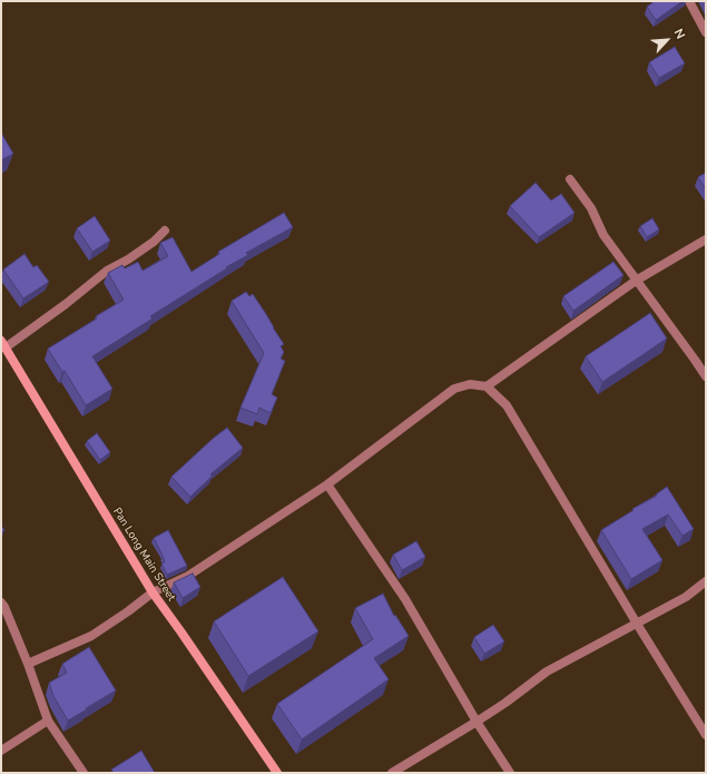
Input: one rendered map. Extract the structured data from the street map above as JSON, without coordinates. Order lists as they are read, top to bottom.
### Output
{
  "streets": {
    "street": ["Pan Long Main Street"]
  },
  "north": "top right"
}
